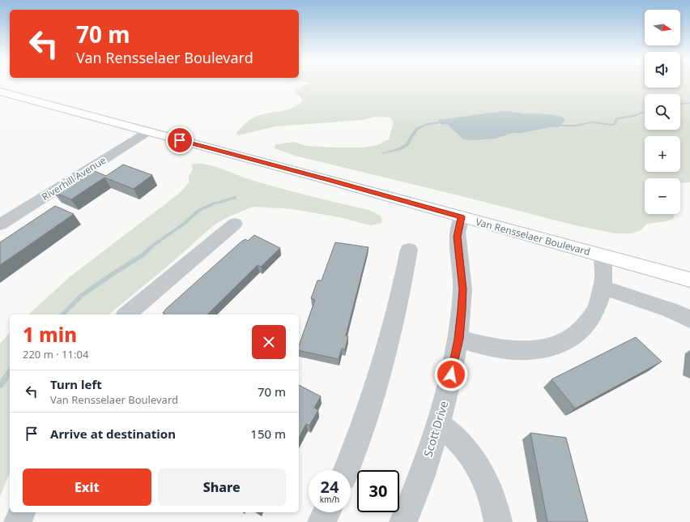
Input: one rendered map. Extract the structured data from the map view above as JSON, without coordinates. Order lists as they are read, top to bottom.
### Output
{
  "streets": {
    "main road": ["Van Rensselaer Boulevard"],
    "street": ["Riverhill Avenue", "Scott Drive"]
  },
  "crossings": [
    ["Riverhill Avenue", "Van Rensselaer Boulevard"],
    ["Van Rensselaer Boulevard", "Scott Drive"]
  ],
  "north": "right",
  "page": {
    "map_buttons": ["+", "−"],
    "turn": ["70 m", "Van Rensselaer Boulevard"],
    "heading": ["1 min", "220 m · 11:04"],
    "list": [
      {
        "name": "Turn left",
        "note": "Van Rensselaer Boulevard",
        "value": "70 m"
      },
      {
        "name": "Arrive at destination",
        "value": "150 m"
      }
    ],
    "buttons": ["Exit", "Share"],
    "speed": "24 km/h",
    "limit": "30"
  }
}
